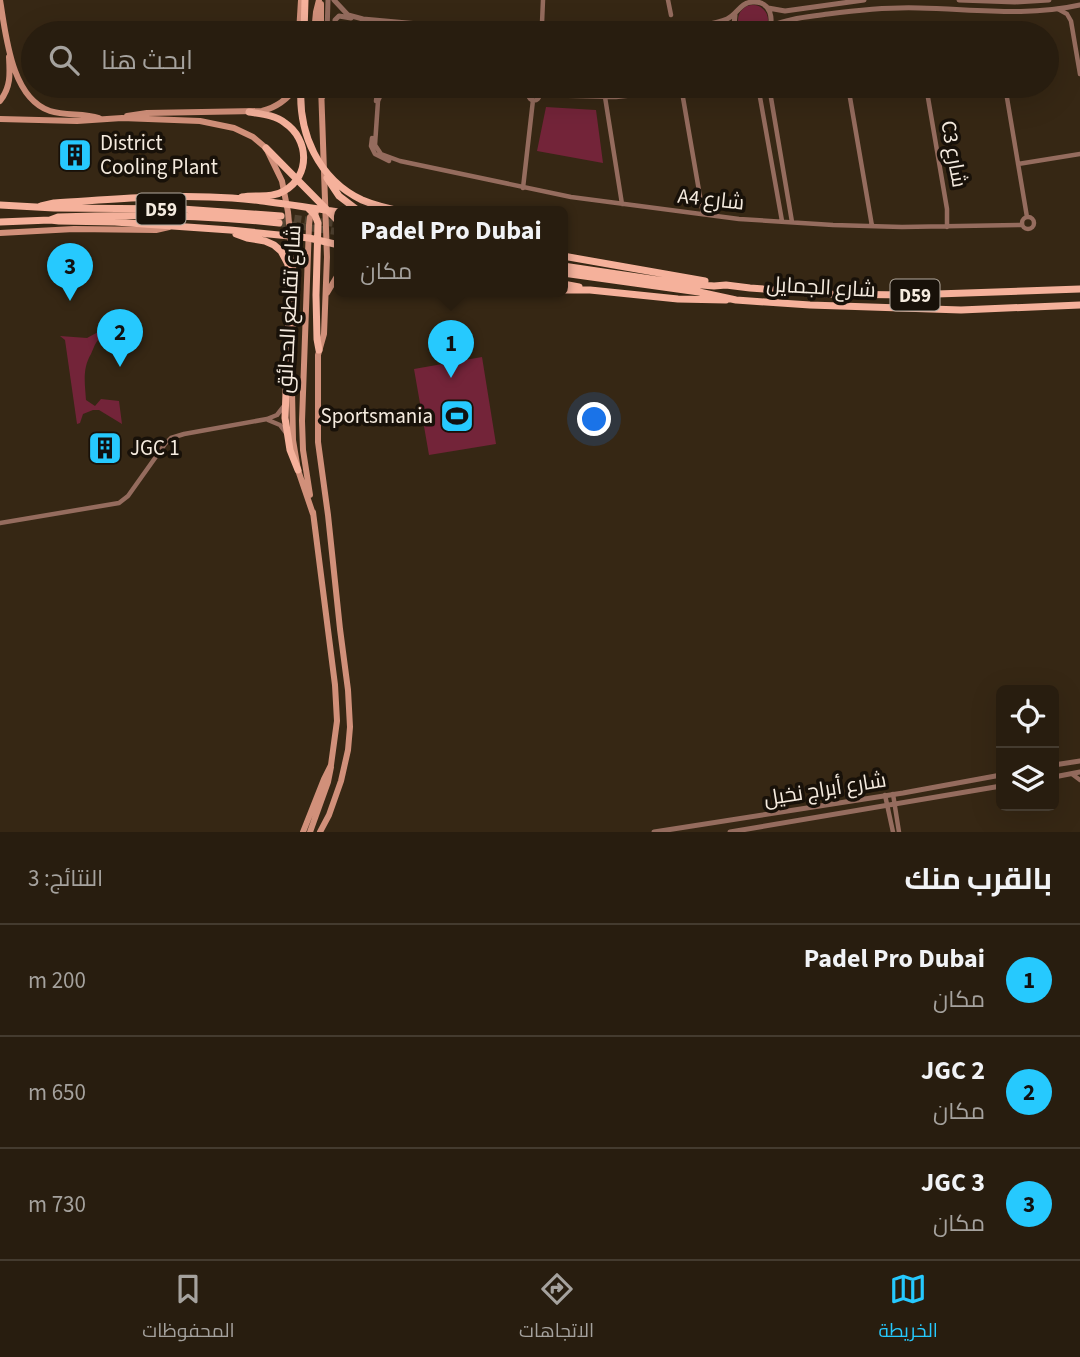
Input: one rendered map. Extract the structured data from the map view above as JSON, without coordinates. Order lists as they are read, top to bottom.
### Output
{
  "streets": {
    "main road": ["D59", "شارع الجمايل", "شارع تقاطع الحدائق"],
    "street": ["C3 شارع", "A4 شارع", "شارع أبراج نخيل"]
  },
  "crossings": [
    ["C3 شارع", "A4 شارع"]
  ],
  "places": {
    "building": ["District Cooling Plant", "JGC 1"],
    "sports": ["Sportsmania"]
  },
  "page": {
    "search": "ابحث هنا",
    "popup": ["Padel Pro Dubai", "مكان"],
    "pins": ["3", "2", "1"],
    "heading": ["بالقرب منك", "النتائج: 3"],
    "list": [
      {
        "mark": "1",
        "name": "Padel Pro Dubai",
        "note": "مكان",
        "value": "200 m"
      },
      {
        "mark": "2",
        "name": "JGC 2",
        "note": "مكان",
        "value": "650 m"
      },
      {
        "mark": "3",
        "name": "JGC 3",
        "note": "مكان",
        "value": "730 m"
      }
    ],
    "nav": ["الخريطة", "الاتجاهات", "المحفوظات"]
  }
}
